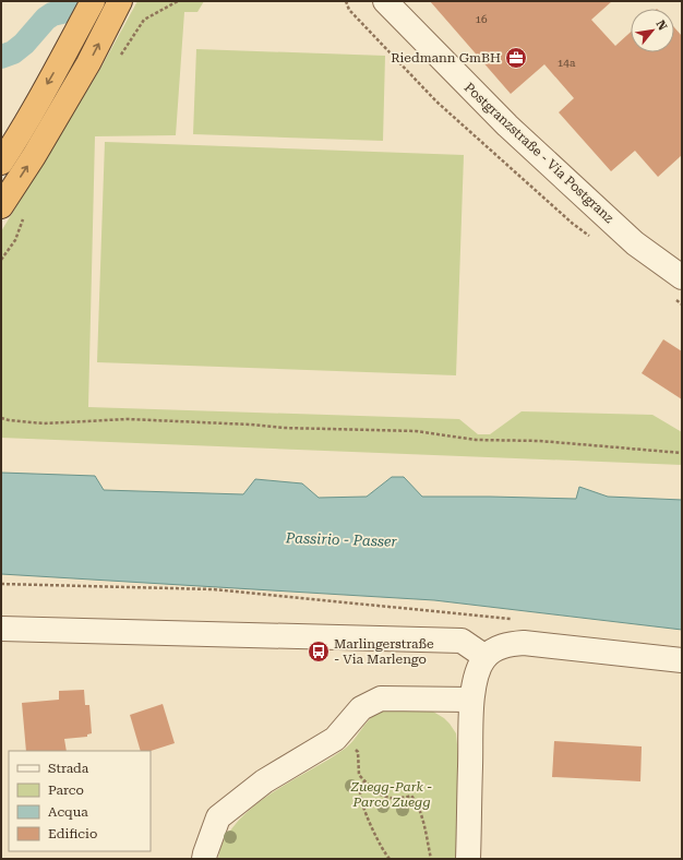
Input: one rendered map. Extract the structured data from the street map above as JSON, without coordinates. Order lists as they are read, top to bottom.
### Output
{
  "streets": {
    "street": ["Postgranzstraße - Via Postgranz"]
  },
  "water": ["Passirio - Passer"],
  "parks": ["Zuegg-Park - Parco Zuegg"],
  "places": {
    "office": ["Riedmann GmBH"],
    "bus stop": ["Marlingerstraße - Via Marlengo"]
  },
  "house_numbers": ["16", "14a"],
  "legend": [
    "Strada",
    "Parco",
    "Acqua",
    "Edificio"
  ],
  "north": "top right"
}
